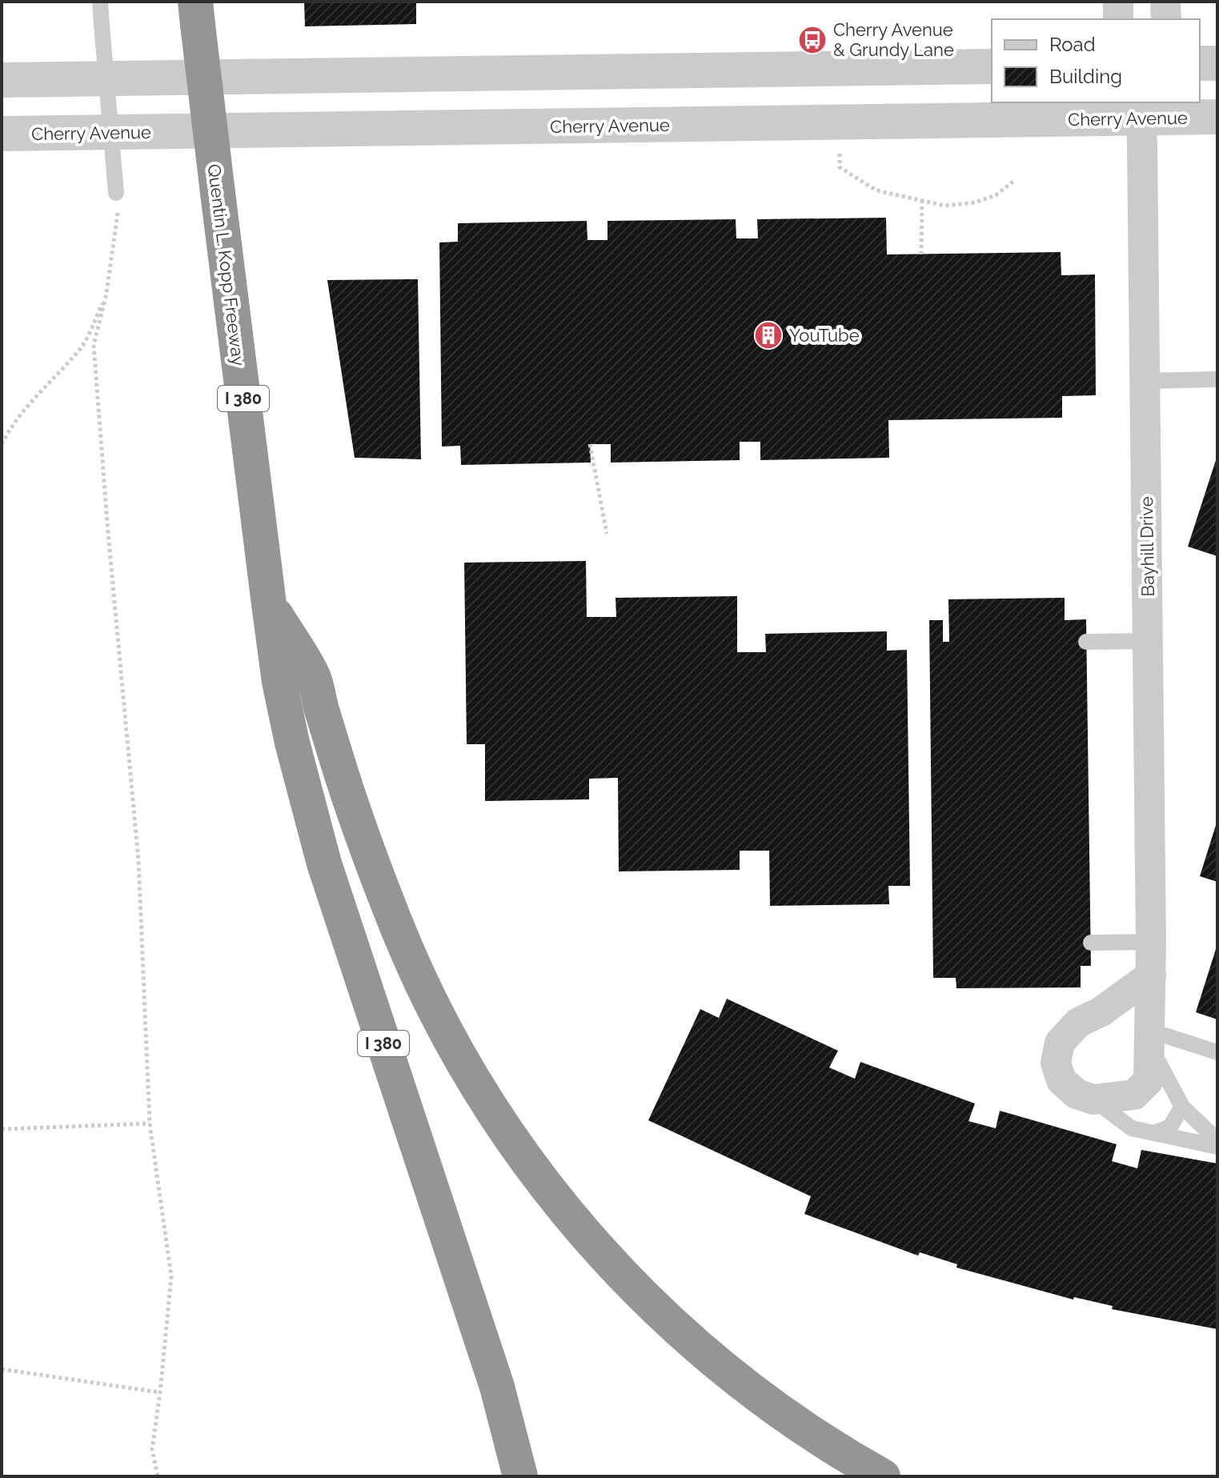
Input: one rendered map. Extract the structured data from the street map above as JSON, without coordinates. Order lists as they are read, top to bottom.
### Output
{
  "streets": {
    "highway": ["Quentin L. Kopp Freeway", "I 380"],
    "street": ["Cherry Avenue", "Bayhill Drive"]
  },
  "crossings": [
    ["Cherry Avenue", "Bayhill Drive"],
    ["Quentin L. Kopp Freeway", "I 380"]
  ],
  "places": {
    "bus stop": ["Cherry Avenue & Grundy Lane"],
    "building": ["YouTube"]
  },
  "legend": ["Road", "Building"]
}
